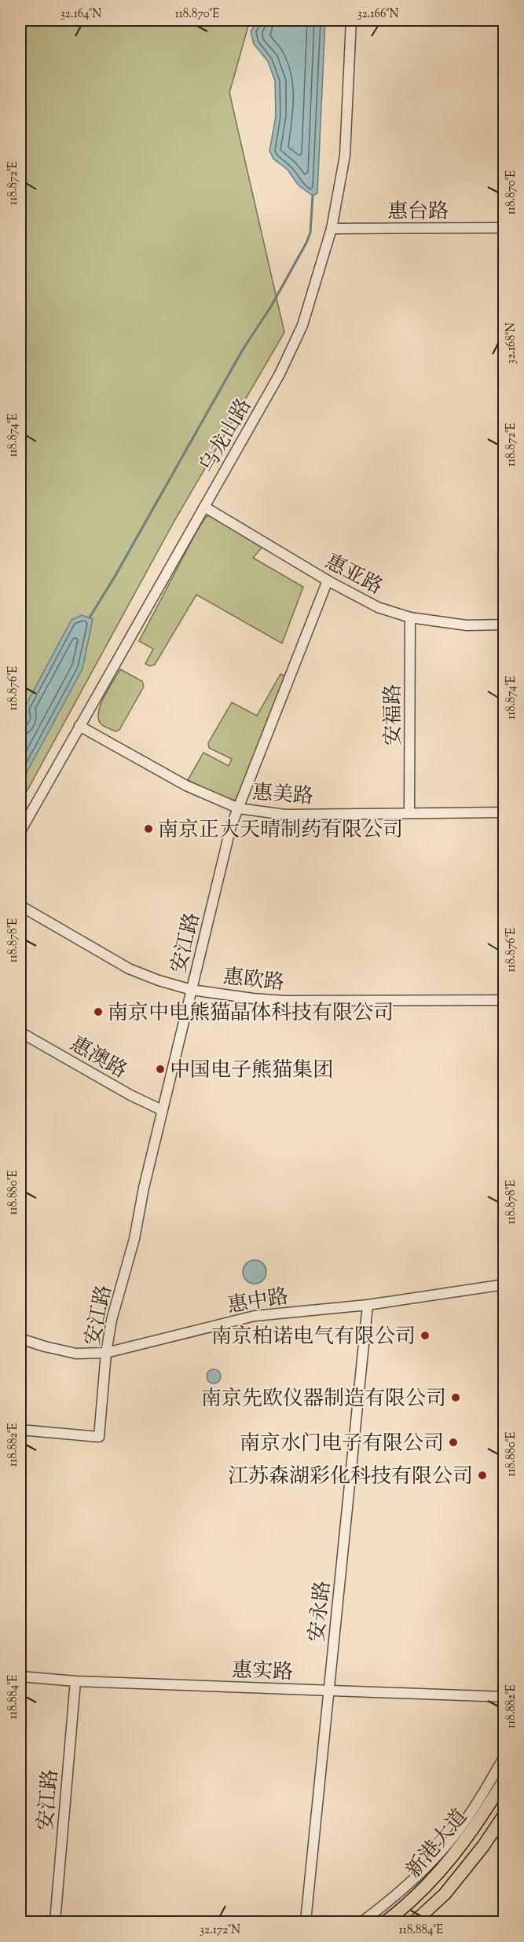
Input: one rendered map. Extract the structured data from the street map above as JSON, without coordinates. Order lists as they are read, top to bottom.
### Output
{
  "streets": {
    "main road": ["新港大道"],
    "street": [
      "惠台路",
      "乌龙山路",
      "惠亚路",
      "安福路",
      "惠美路",
      "安江路",
      "惠欧路",
      "惠澳路",
      "惠中路",
      "安永路",
      "惠实路"
    ]
  },
  "crossings": [
    ["惠台路", "乌龙山路"],
    ["乌龙山路", "惠亚路"],
    ["乌龙山路", "惠美路"],
    ["惠亚路", "安福路"],
    ["惠亚路", "安江路"],
    ["安福路", "惠美路"],
    ["惠美路", "安江路"],
    ["安江路", "惠欧路"],
    ["安江路", "惠澳路"],
    ["安江路", "惠中路"],
    ["安江路", "惠实路"],
    ["惠中路", "安永路"],
    ["安永路", "惠实路"]
  ],
  "places": [
    "南京正大天晴制药有限公司",
    "南京中电熊猫晶体科技有限公司",
    "中国电子熊猫集团",
    "南京柏诺电气有限公司",
    "南京先欧仪器制造有限公司",
    "南京水门电子有限公司",
    "江苏森湖彩化科技有限公司"
  ],
  "coordinates": [
    "32.164°N",
    "118.870°E",
    "32.166°N",
    "118.872°E",
    "32.168°N",
    "118.874°E",
    "118.876°E",
    "118.878°E",
    "118.880°E",
    "118.882°E",
    "118.884°E",
    "32.172°N"
  ]
}
